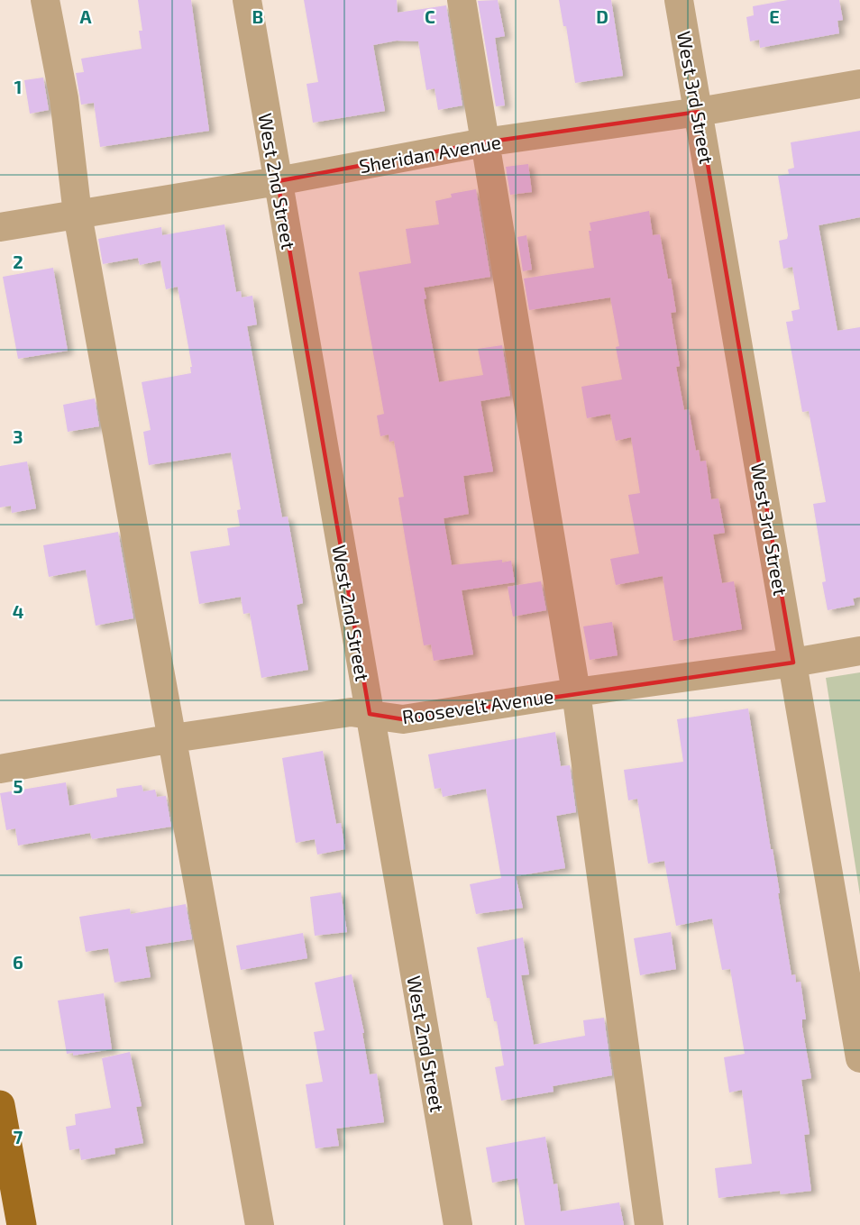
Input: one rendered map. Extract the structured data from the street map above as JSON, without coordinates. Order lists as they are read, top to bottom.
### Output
{
  "streets": {
    "street": [
      "West 3rd Street",
      "Sheridan Avenue",
      "West 2nd Street",
      "Roosevelt Avenue"
    ]
  },
  "crossings": [
    ["West 3rd Street", "Sheridan Avenue"],
    ["West 3rd Street", "Roosevelt Avenue"],
    ["Sheridan Avenue", "West 2nd Street"],
    ["West 2nd Street", "Roosevelt Avenue"]
  ],
  "grid": {
    "columns": [
      "A",
      "B",
      "C",
      "D",
      "E"
    ],
    "rows": [
      "1",
      "2",
      "3",
      "4",
      "5",
      "6",
      "7"
    ]
  }
}
